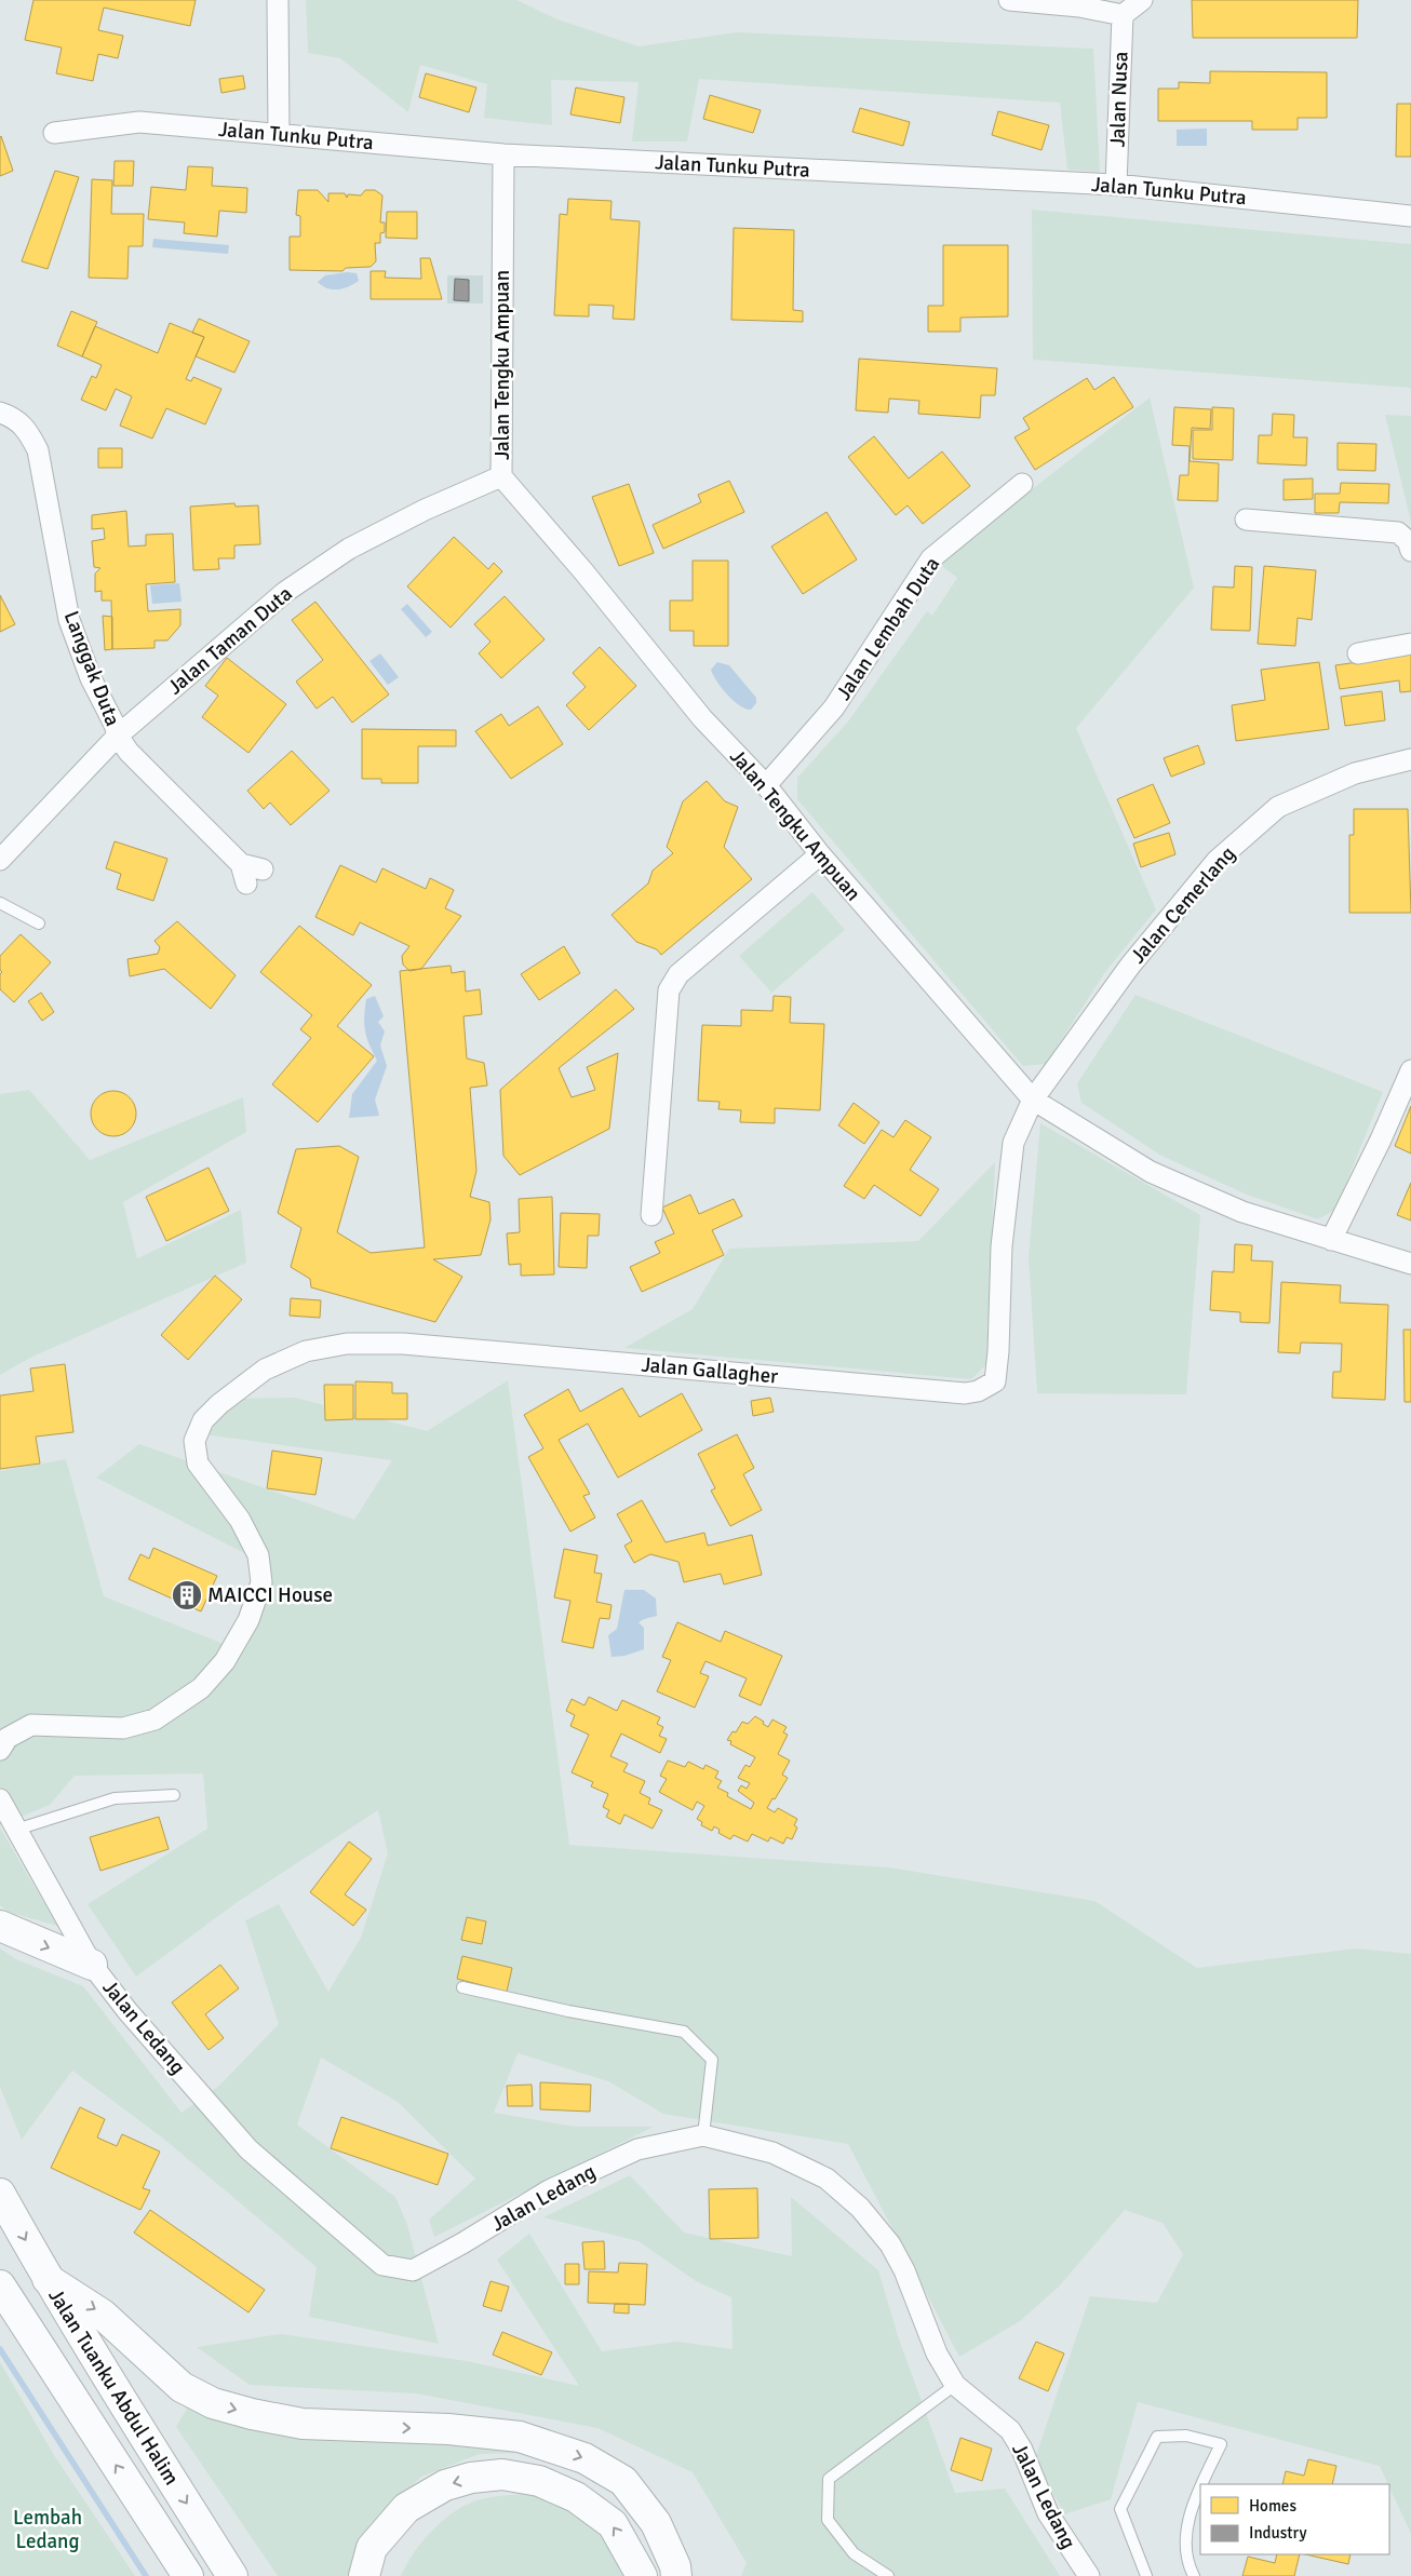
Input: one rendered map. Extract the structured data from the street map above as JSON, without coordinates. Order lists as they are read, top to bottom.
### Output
{
  "streets": {
    "main road": ["Jalan Tuanku Abdul Halim"],
    "street": [
      "Jalan Nusa",
      "Jalan Tunku Putra",
      "Jalan Tengku Ampuan",
      "Jalan Lembah Duta",
      "Jalan Taman Duta",
      "Langgak Duta",
      "Jalan Cemerlang",
      "Jalan Gallagher",
      "Jalan Ledang"
    ]
  },
  "crossings": [
    ["Jalan Nusa", "Jalan Tunku Putra"],
    ["Jalan Tunku Putra", "Jalan Tengku Ampuan"],
    ["Jalan Tengku Ampuan", "Jalan Lembah Duta"],
    ["Jalan Tengku Ampuan", "Jalan Taman Duta"],
    ["Jalan Tengku Ampuan", "Jalan Cemerlang"],
    ["Jalan Tengku Ampuan", "Jalan Gallagher"],
    ["Jalan Taman Duta", "Langgak Duta"],
    ["Jalan Cemerlang", "Jalan Gallagher"]
  ],
  "parks": ["Lembah Ledang"],
  "places": {
    "building": ["MAICCI House"]
  },
  "legend": ["Homes", "Industry"]
}
